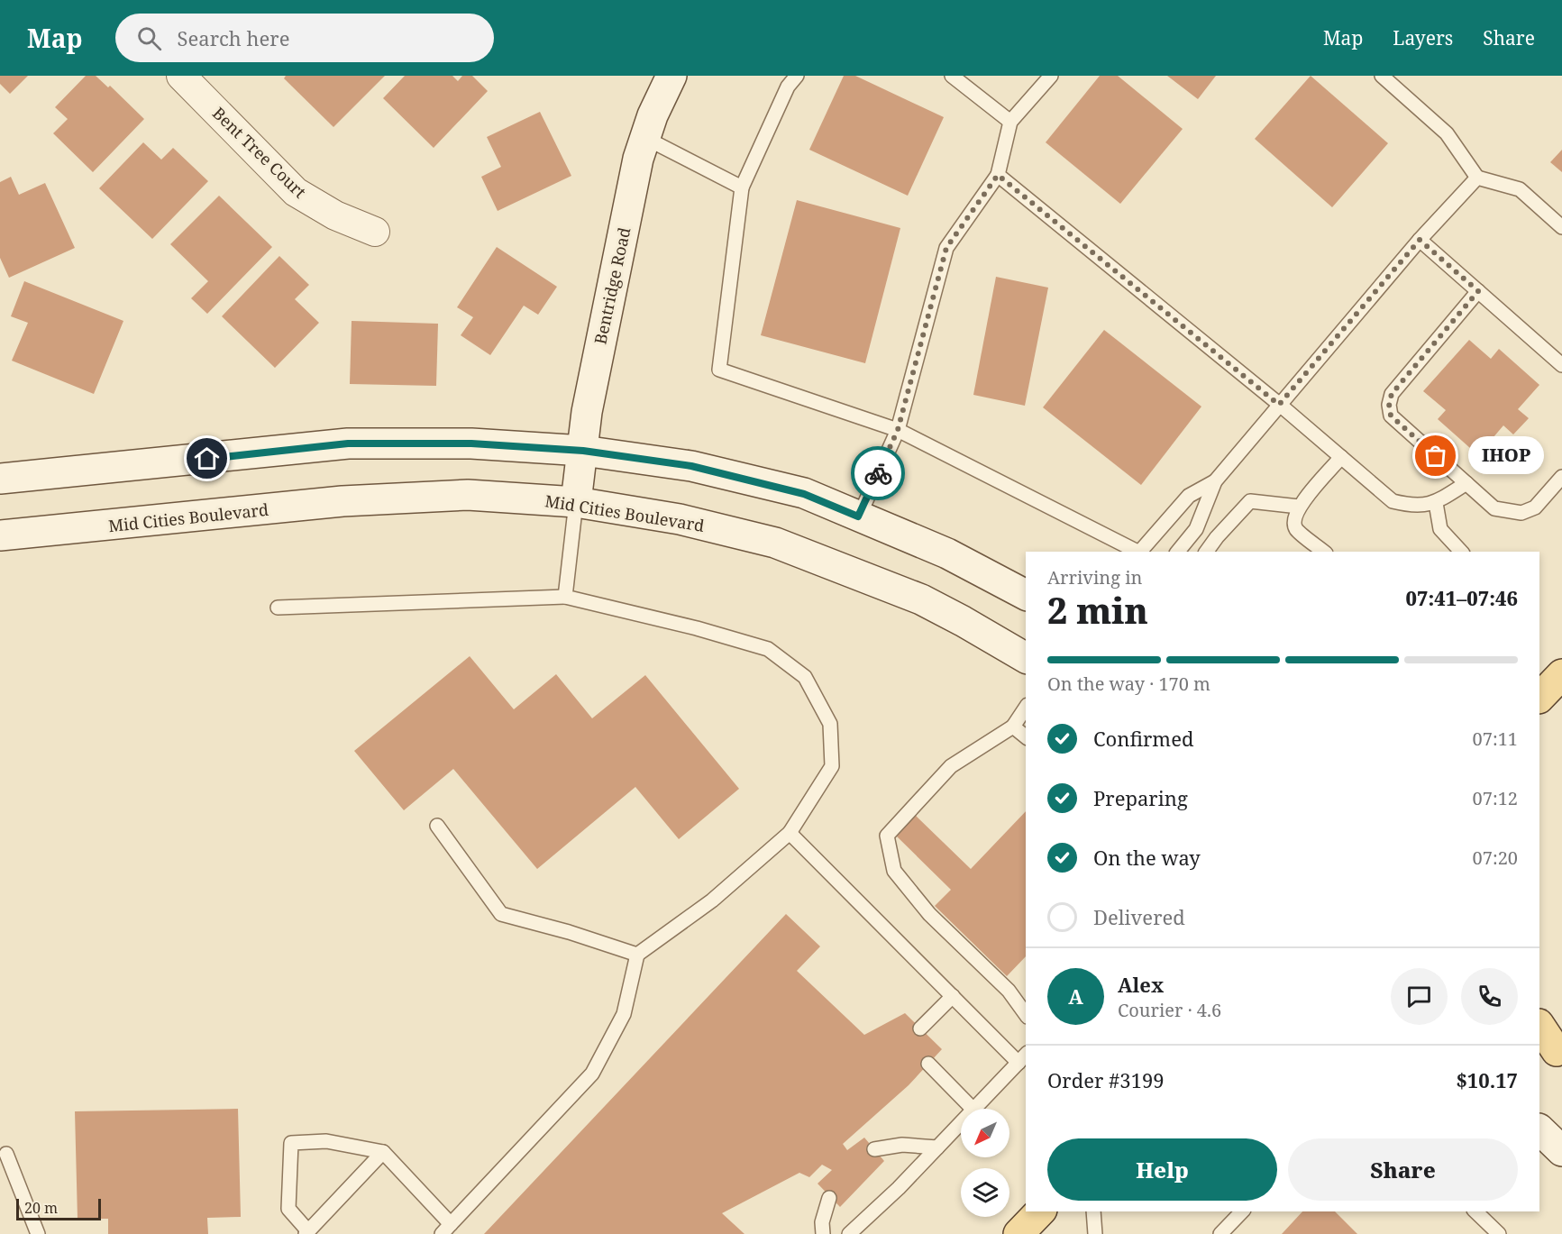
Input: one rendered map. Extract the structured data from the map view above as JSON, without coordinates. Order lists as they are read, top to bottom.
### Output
{
  "streets": {
    "main road": ["Bentridge Road", "Mid Cities Boulevard"],
    "street": ["Bent Tree Court"]
  },
  "crossings": [
    ["Bentridge Road", "Mid Cities Boulevard"]
  ],
  "places": ["IHOP"],
  "scale_bar": "20 m",
  "north": "bottom left",
  "page": {
    "header": "Map",
    "search": "Search here",
    "nav": ["Map", "Layers", "Share"],
    "bubble": "IHOP",
    "heading": ["2 min", "Arriving in", "07:41–07:46"],
    "panel": [
      "Alex",
      "Courier · 4.6",
      "Order #3199",
      "$10.17"
    ],
    "bar": "On the way · 170 m",
    "list": [
      ["Confirmed", "07:11"],
      ["Preparing", "07:12"],
      ["On the way", "07:20"],
      "Delivered"
    ],
    "round": "A",
    "buttons": ["Help", "Share"],
    "scale": "20 m"
  }
}
